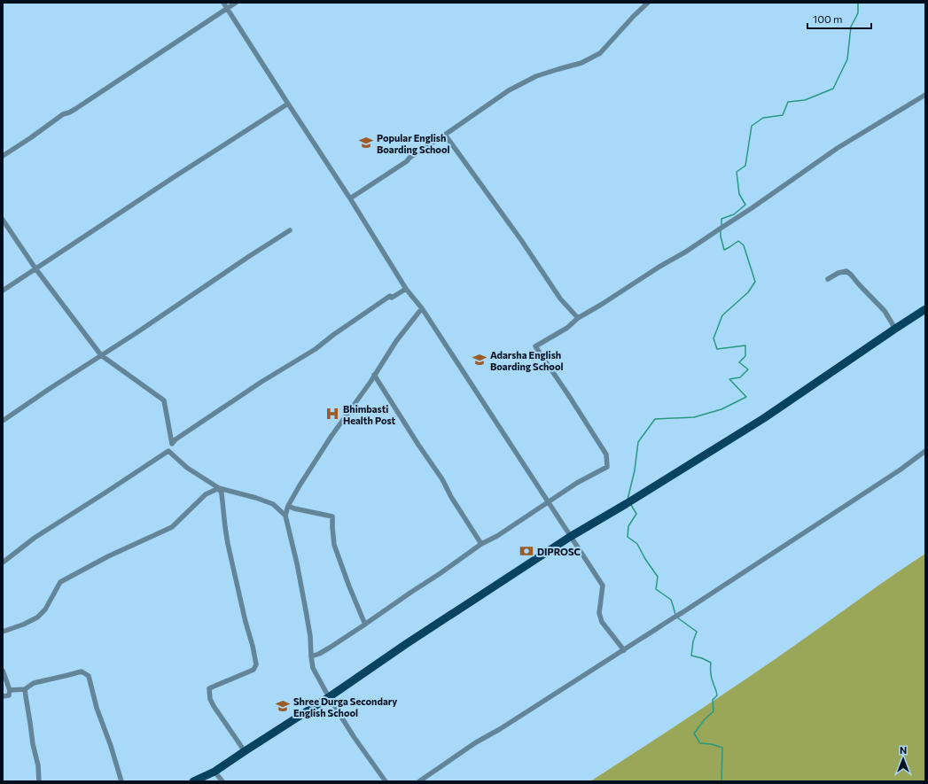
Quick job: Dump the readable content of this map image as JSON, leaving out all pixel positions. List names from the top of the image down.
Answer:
{
  "places": {
    "school or university": ["Popular English Boarding School", "Adarsha English Boarding School", "Shree Durga Secondary English School"],
    "hospital": ["Bhimbasti Health Post"],
    "bank": ["DIPROSC"]
  },
  "scale_bar": "100 m",
  "north": "top"
}
